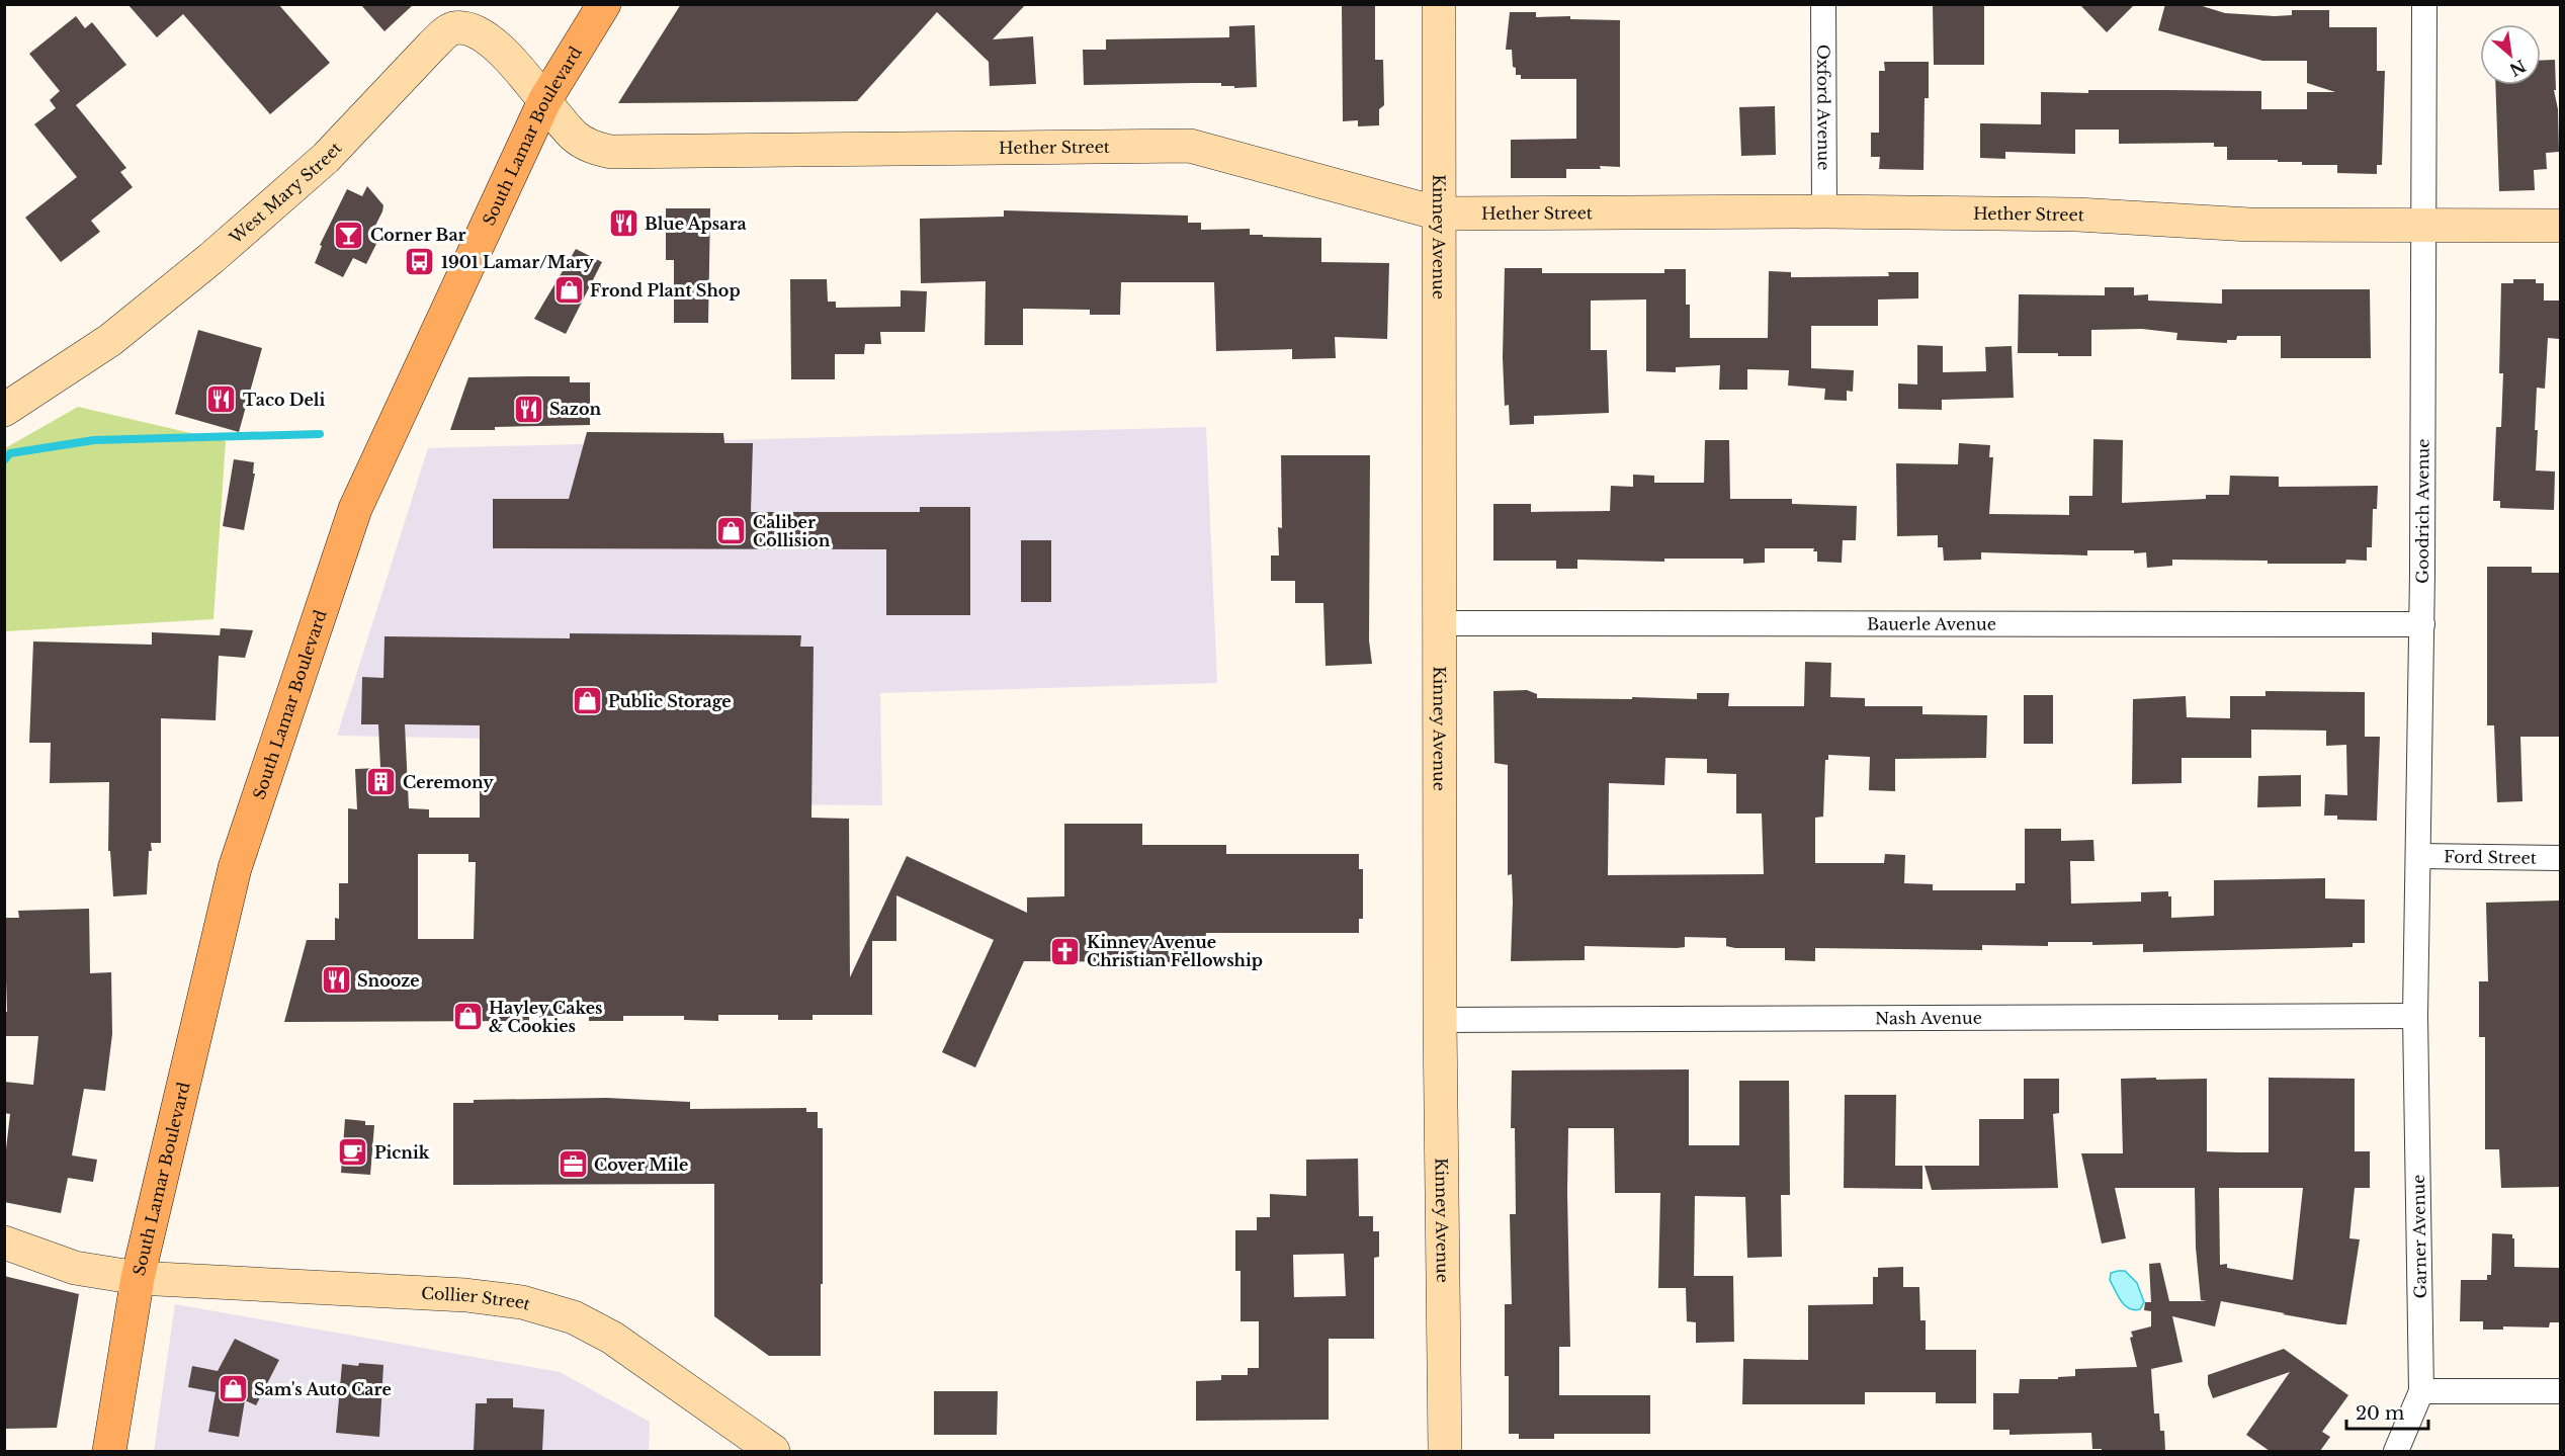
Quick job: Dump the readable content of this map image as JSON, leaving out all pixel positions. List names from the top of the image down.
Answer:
{
  "streets": {
    "main road": ["South Lamar Boulevard"],
    "street": [
      "Oxford Avenue",
      "Hether Street",
      "West Mary Street",
      "Kinney Avenue",
      "Goodrich Avenue",
      "Bauerle Avenue",
      "Ford Street",
      "Nash Avenue",
      "Garner Avenue",
      "Collier Street"
    ]
  },
  "crossings": [
    ["Oxford Avenue", "Hether Street"],
    ["South Lamar Boulevard", "Hether Street"],
    ["South Lamar Boulevard", "West Mary Street"],
    ["South Lamar Boulevard", "Collier Street"],
    ["Hether Street", "West Mary Street"],
    ["Hether Street", "Kinney Avenue"],
    ["Hether Street", "Goodrich Avenue"],
    ["Kinney Avenue", "Bauerle Avenue"],
    ["Kinney Avenue", "Nash Avenue"],
    ["Goodrich Avenue", "Bauerle Avenue"],
    ["Goodrich Avenue", "Ford Street"],
    ["Goodrich Avenue", "Nash Avenue"],
    ["Goodrich Avenue", "Garner Avenue"],
    ["Nash Avenue", "Garner Avenue"]
  ],
  "places": {
    "restaurant": [
      "Blue Apsara",
      "Taco Deli",
      "Sazon",
      "Snooze"
    ],
    "bar": ["Corner Bar"],
    "bus stop": ["1901 Lamar/Mary"],
    "shop": [
      "Frond Plant Shop",
      "Caliber Collision",
      "Public Storage",
      "Hayley Cakes & Cookies",
      "Sam's Auto Care"
    ],
    "building": ["Ceremony"],
    "church": ["Kinney Avenue Christian Fellowship"],
    "cafe": ["Picnik"],
    "office": ["Cover Mile"]
  },
  "scale_bar": "20 m",
  "north": "bottom right"
}
